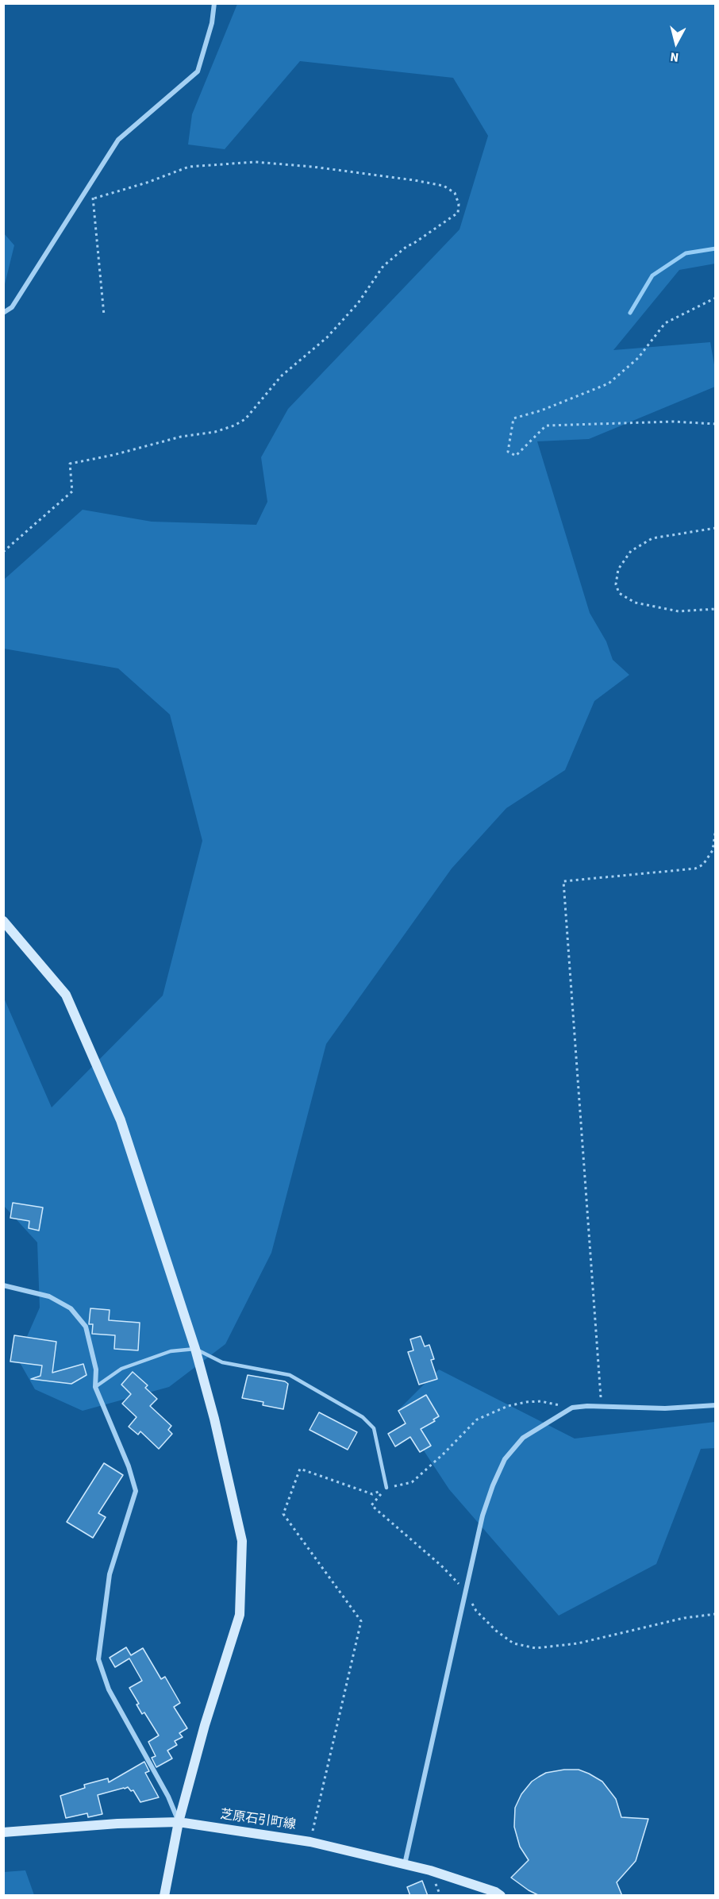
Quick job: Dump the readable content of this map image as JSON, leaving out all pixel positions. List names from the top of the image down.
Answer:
{
  "streets": {
    "street": ["芝原石引町線"]
  },
  "north": "bottom"
}
